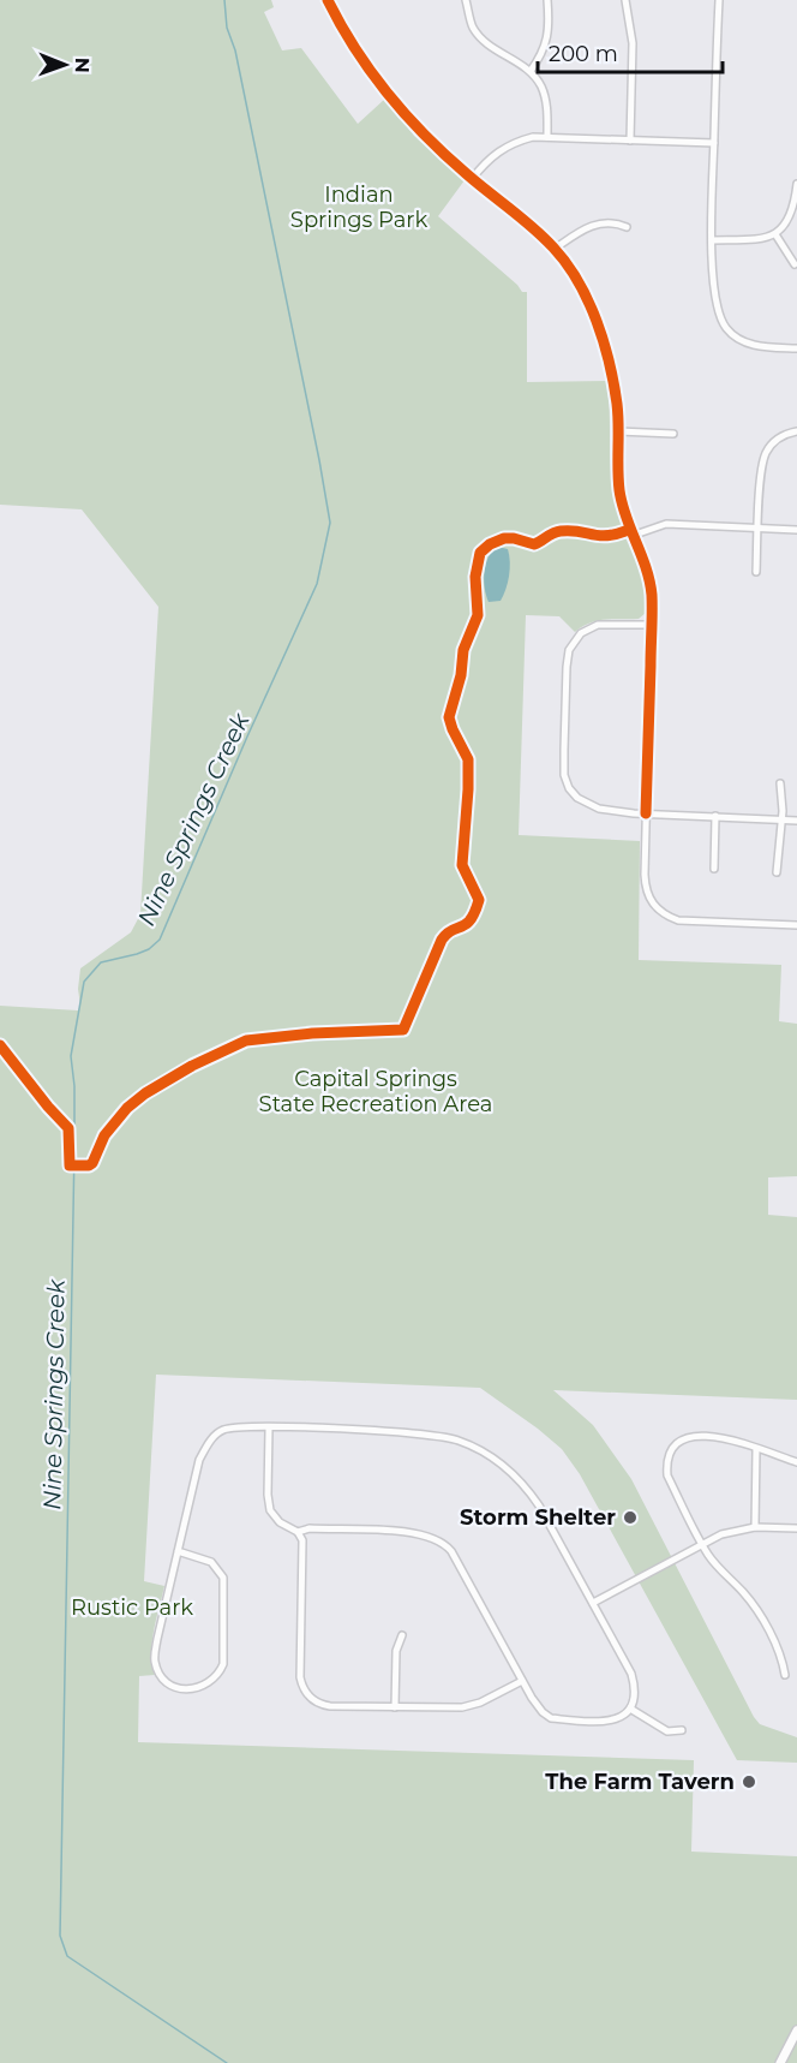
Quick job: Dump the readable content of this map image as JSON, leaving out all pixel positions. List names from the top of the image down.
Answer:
{
  "water": ["Nine Springs Creek"],
  "parks": ["Indian Springs Park", "Capital Springs State Recreation Area", "Rustic Park"],
  "places": ["Storm Shelter", "The Farm Tavern"],
  "scale_bar": "200 m",
  "north": "right"
}
